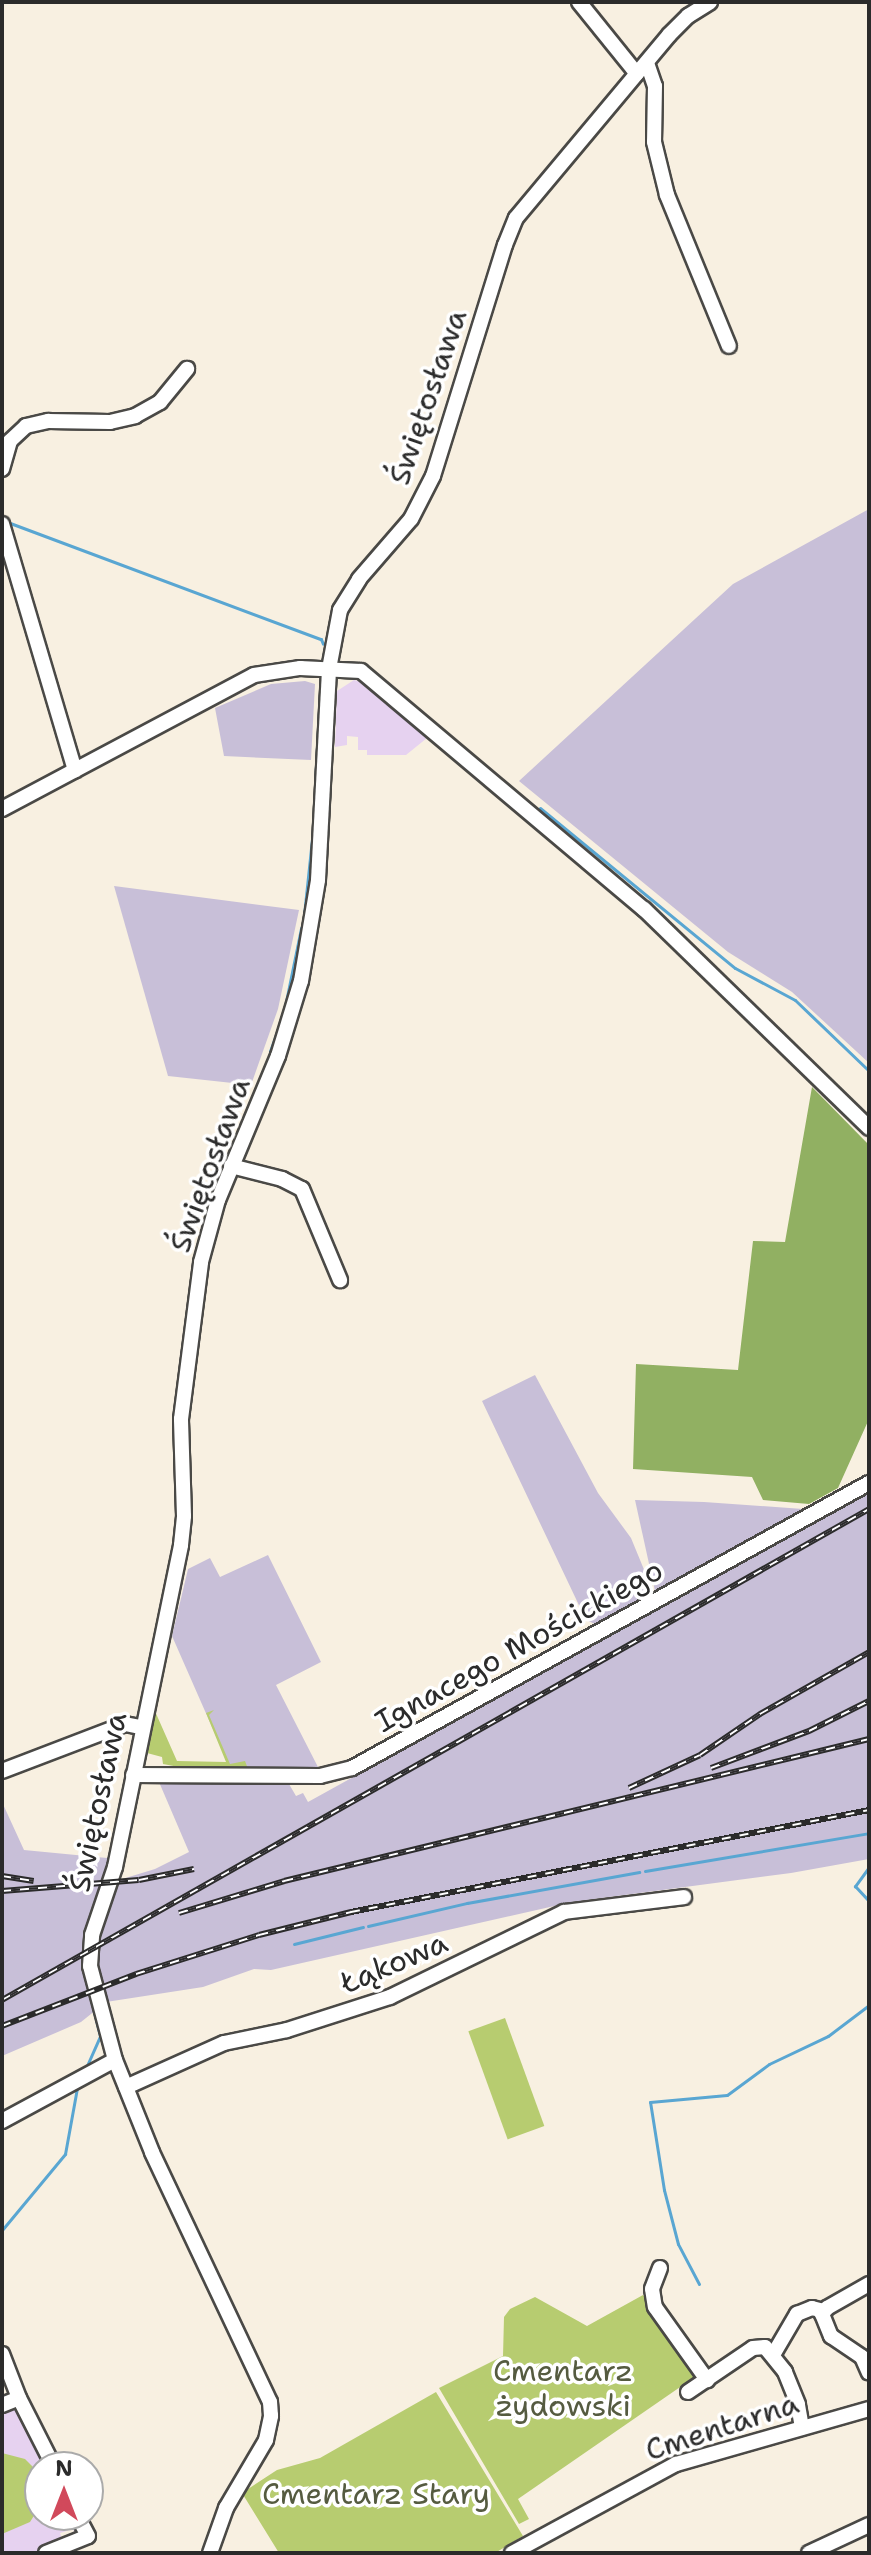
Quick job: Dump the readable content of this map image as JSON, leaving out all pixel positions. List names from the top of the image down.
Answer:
{
  "streets": {
    "street": [
      "Świętosława",
      "Ignacego Mościckiego",
      "Łąkowa",
      "Cmentarna"
    ]
  },
  "crossings": [
    ["Świętosława", "Ignacego Mościckiego"],
    ["Świętosława", "Łąkowa"]
  ],
  "parks": ["Cmentarz żydowski", "Cmentarz Stary"],
  "north": "top"
}
